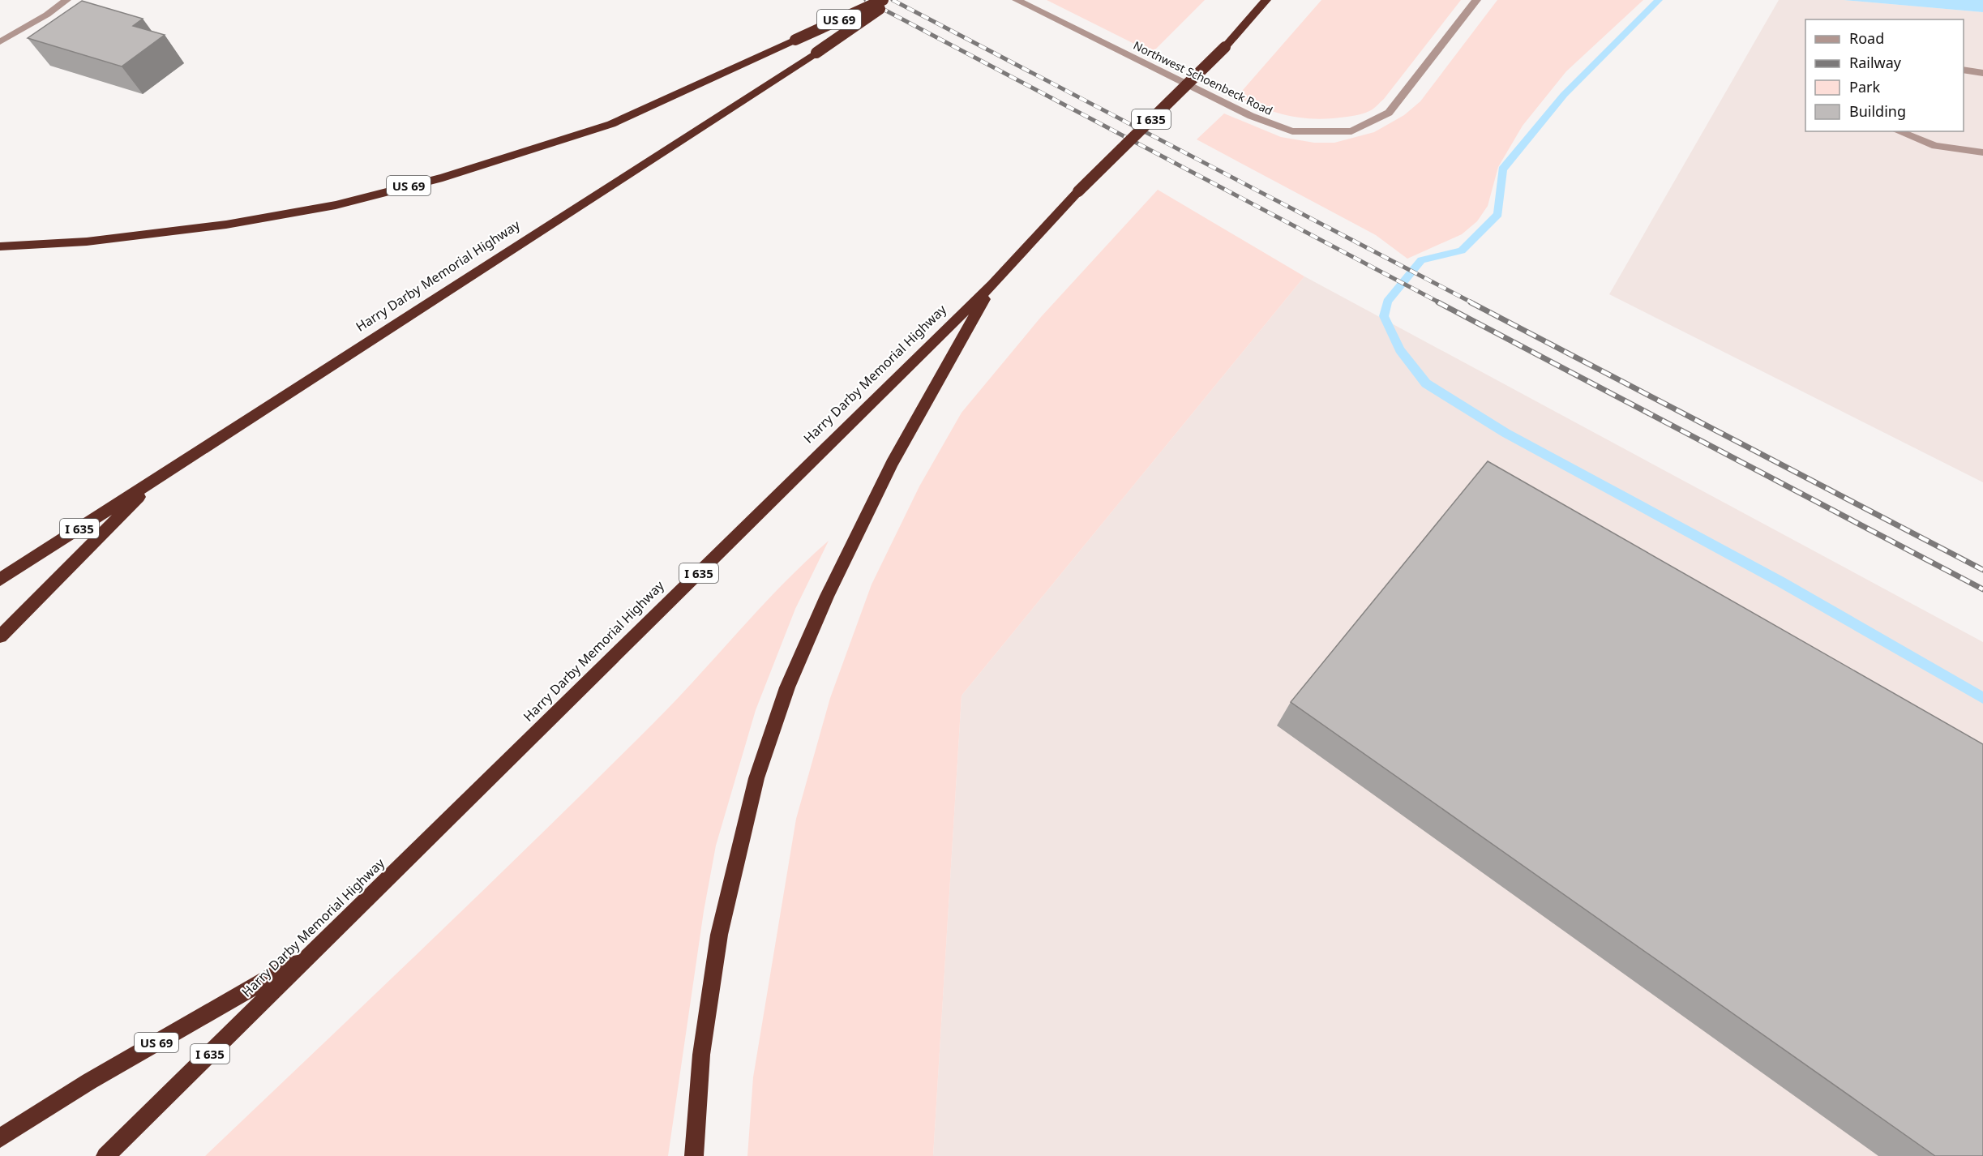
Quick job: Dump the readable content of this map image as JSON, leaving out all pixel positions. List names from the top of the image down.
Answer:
{
  "streets": {
    "highway": ["US 69", "I 635", "Harry Darby Memorial Highway"],
    "street": ["Northwest Schoenbeck Road"]
  },
  "crossings": [
    ["US 69", "Harry Darby Memorial Highway"]
  ],
  "legend": [
    "Road",
    "Railway",
    "Park",
    "Building"
  ]
}
